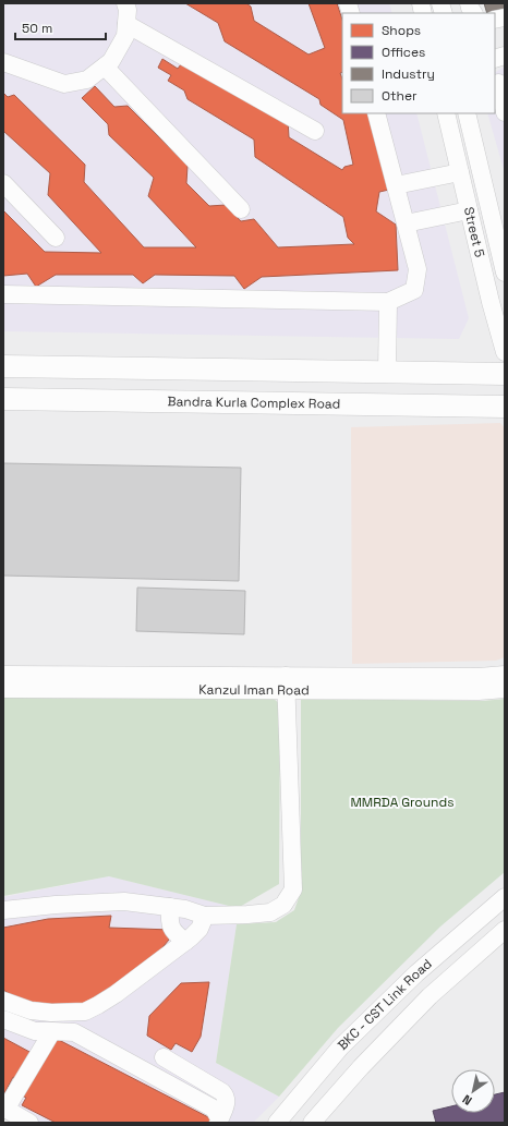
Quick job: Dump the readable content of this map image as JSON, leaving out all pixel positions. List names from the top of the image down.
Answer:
{
  "streets": {
    "main road": ["Bandra Kurla Complex Road"],
    "street": ["Street 5", "Kanzul Iman Road", "BKC - CST Link Road"]
  },
  "parks": ["MMRDA Grounds"],
  "legend": [
    "Shops",
    "Offices",
    "Industry",
    "Other"
  ],
  "scale_bar": "50 m",
  "north": "bottom left"
}
